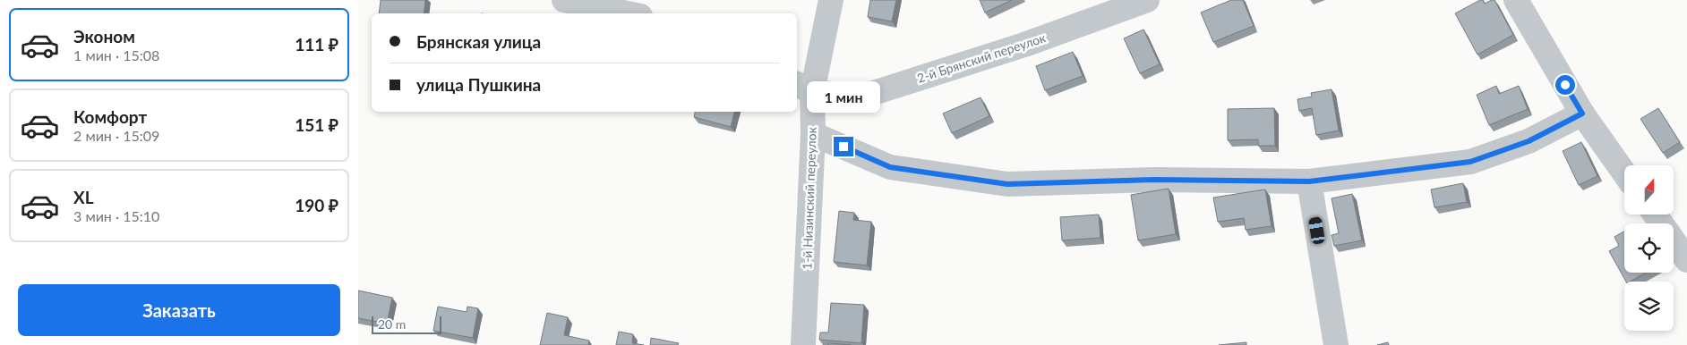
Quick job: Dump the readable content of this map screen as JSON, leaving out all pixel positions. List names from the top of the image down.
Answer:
{
  "streets": {
    "street": ["2-й Брянский переулок", "1-й Низинский переулок"]
  },
  "crossings": [
    ["2-й Брянский переулок", "1-й Низинский переулок"]
  ],
  "scale_bar": "20 m",
  "north": "top",
  "page": {
    "list": [
      {
        "name": "Эконом",
        "note": "1 мин · 15:08",
        "value": "111 ₽"
      },
      {
        "name": "Комфорт",
        "note": "2 мин · 15:09",
        "value": "151 ₽"
      },
      {
        "name": "XL",
        "note": "3 мин · 15:10",
        "value": "190 ₽"
      }
    ],
    "banner": ["Брянская улица", "улица Пушкина"],
    "bubble": "1 мин",
    "buttons": "Заказать",
    "scale": "20 m"
  }
}
